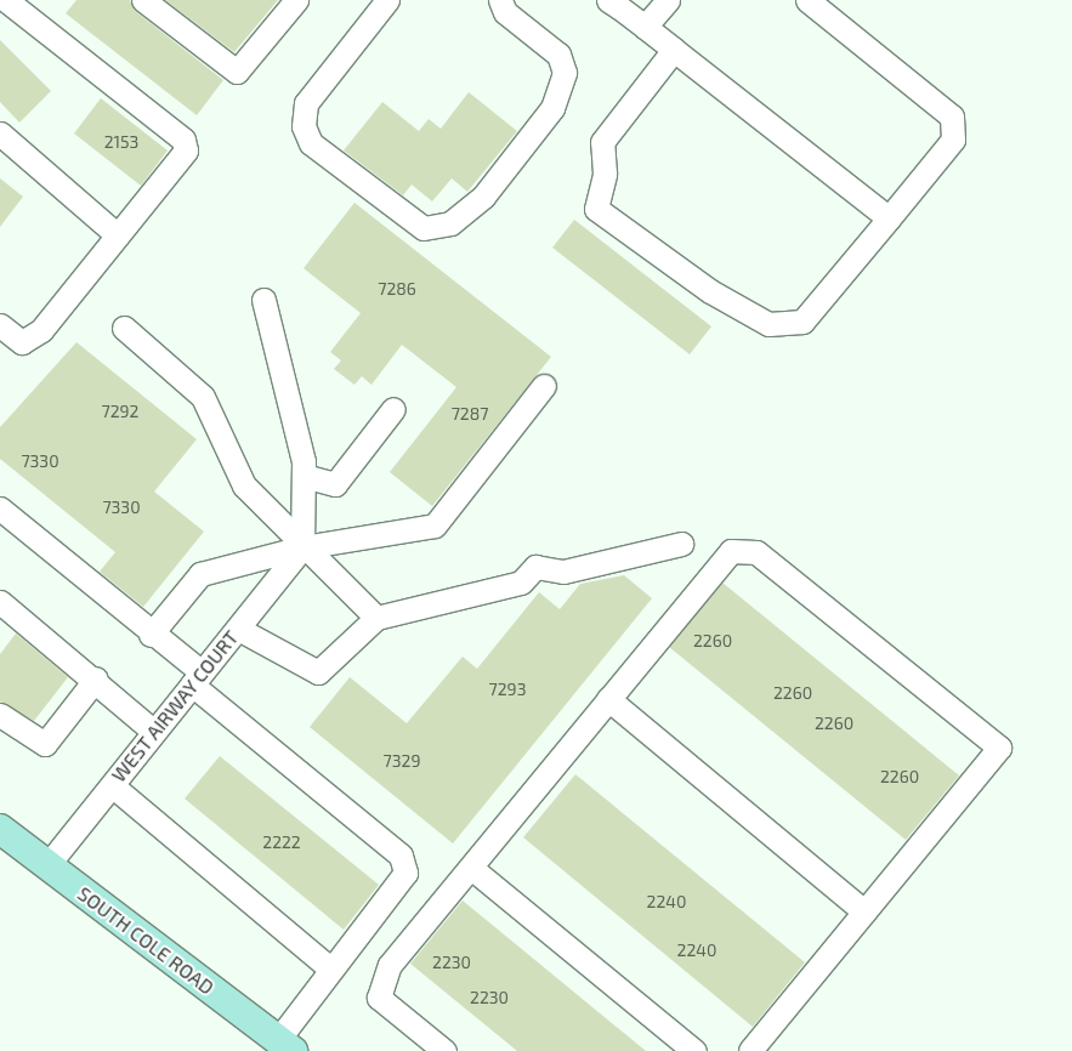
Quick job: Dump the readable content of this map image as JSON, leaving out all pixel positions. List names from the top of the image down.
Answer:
{
  "streets": {
    "main road": ["SOUTH COLE ROAD"],
    "street": ["WEST AIRWAY COURT"]
  },
  "crossings": [
    ["WEST AIRWAY COURT", "SOUTH COLE ROAD"]
  ],
  "house_numbers": [
    "2153",
    "7286",
    "7292",
    "7287",
    "7330",
    "7330",
    "2260",
    "7293",
    "2260",
    "2260",
    "7329",
    "2260",
    "2222",
    "2240",
    "2240",
    "2230",
    "2230"
  ]
}
